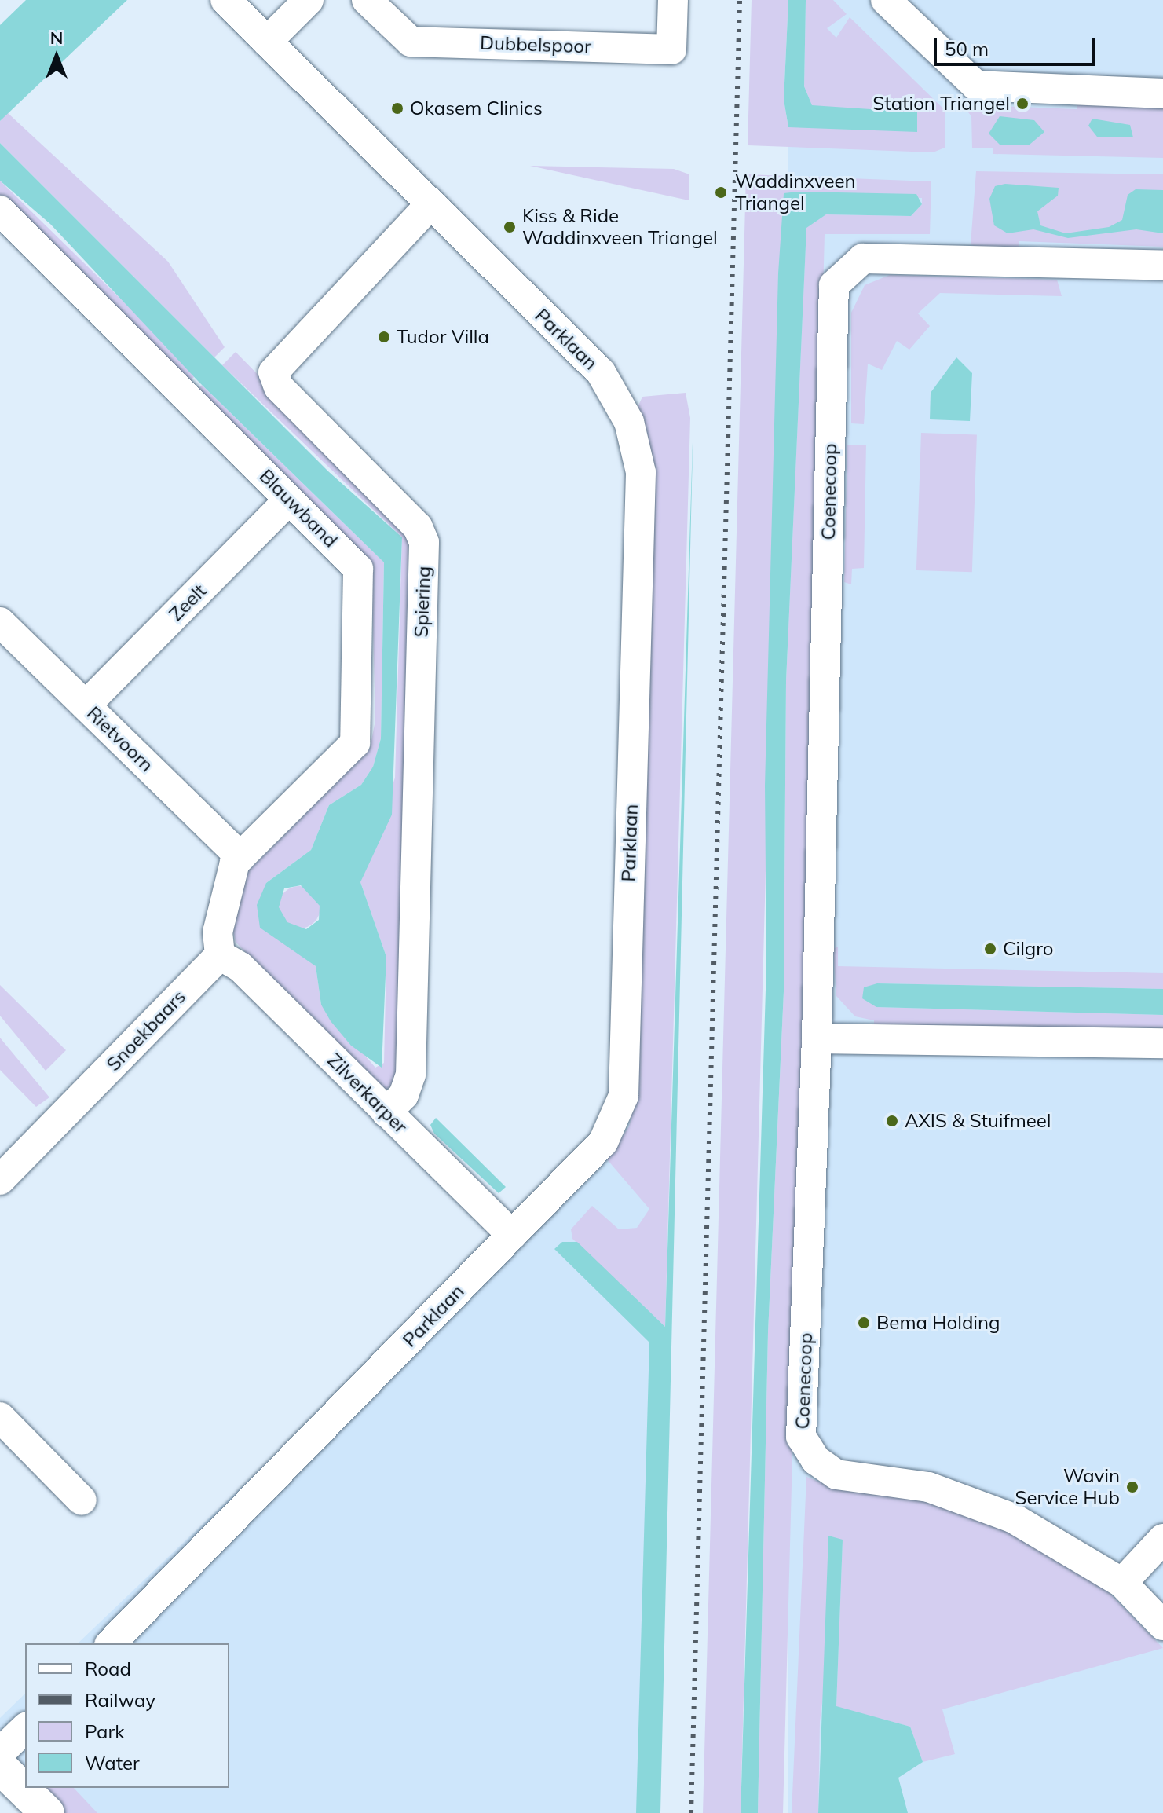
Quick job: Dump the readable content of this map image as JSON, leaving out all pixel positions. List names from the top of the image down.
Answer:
{
  "streets": {
    "street": [
      "Dubbelspoor",
      "Parklaan",
      "Coenecoop",
      "Blauwband",
      "Spiering",
      "Zeelt",
      "Rietvoorn",
      "Snoekbaars",
      "Zilverkarper"
    ]
  },
  "crossings": [
    ["Parklaan", "Spiering"],
    ["Parklaan", "Zilverkarper"],
    ["Blauwband", "Zeelt"],
    ["Blauwband", "Rietvoorn"],
    ["Spiering", "Zilverkarper"],
    ["Zeelt", "Rietvoorn"],
    ["Snoekbaars", "Zilverkarper"]
  ],
  "places": [
    "Station Triangel",
    "Okasem Clinics",
    "Waddinxveen Triangel",
    "Kiss & Ride Waddinxveen Triangel",
    "Tudor Villa",
    "Cilgro",
    "AXIS & Stuifmeel",
    "Bema Holding",
    "Wavin Service Hub"
  ],
  "legend": [
    "Road",
    "Railway",
    "Park",
    "Water"
  ],
  "scale_bar": "50 m",
  "north": "top"
}
